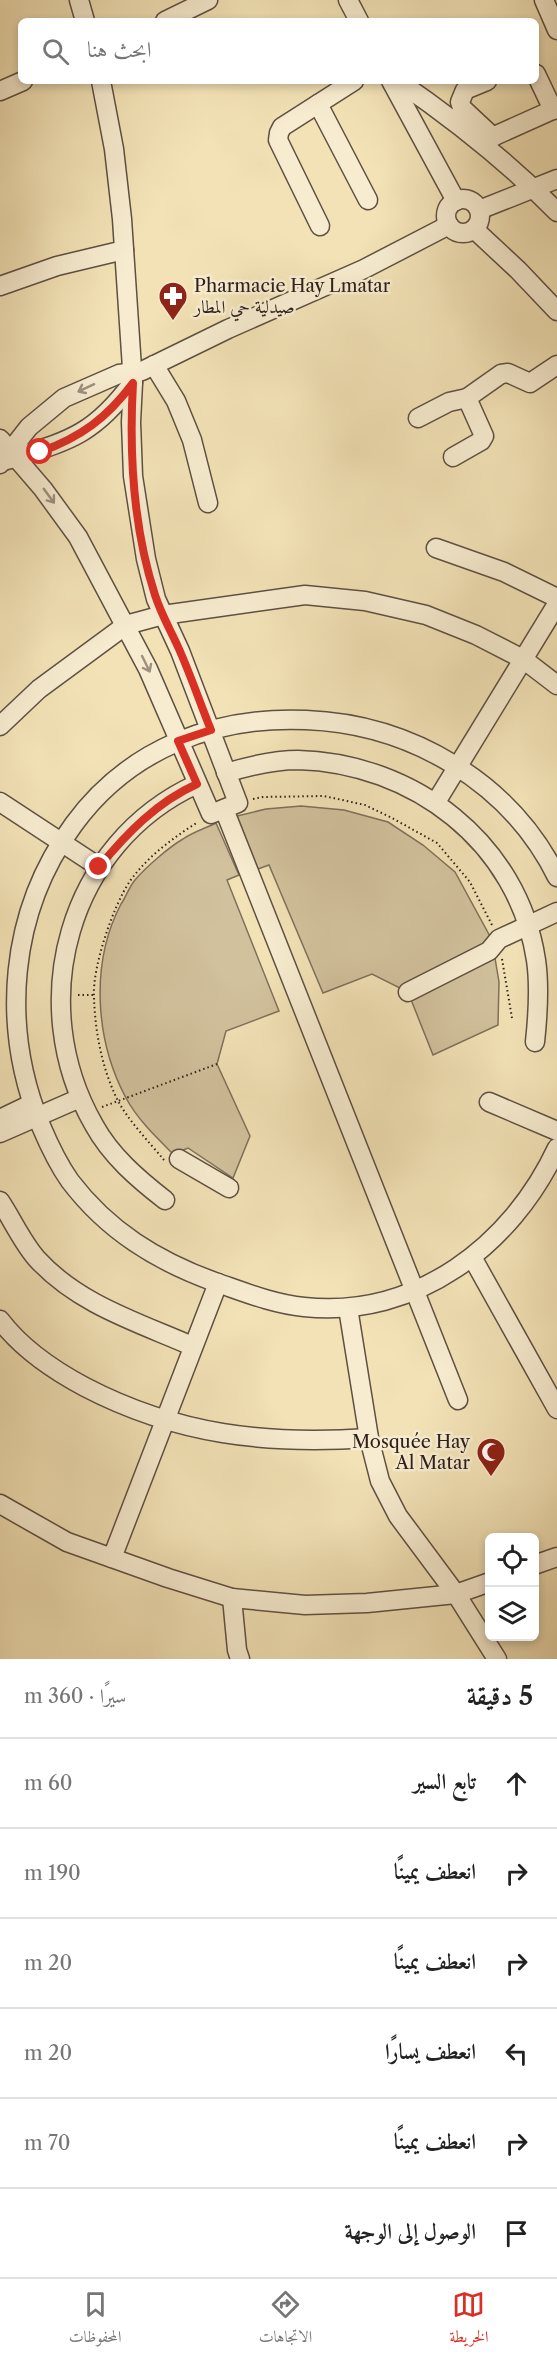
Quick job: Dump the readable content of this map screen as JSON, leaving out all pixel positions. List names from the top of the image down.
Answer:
{
  "places": {
    "pharmacy": ["Pharmacie Hay Lmatar صيدلية حي المطار"],
    "mosque": ["Mosquée Hay Al Matar"]
  },
  "page": {
    "search": "ابحث هنا",
    "heading": ["5 دقيقة", "سيرًا · 360 m"],
    "list": [
      ["تابع السير", "60 m"],
      ["انعطف يمينًا", "190 m"],
      ["انعطف يمينًا", "20 m"],
      ["انعطف يسارًا", "20 m"],
      ["انعطف يمينًا", "70 m"],
      "الوصول إلى الوجهة"
    ],
    "nav": ["الخريطة", "الاتجاهات", "المحفوظات"]
  }
}
